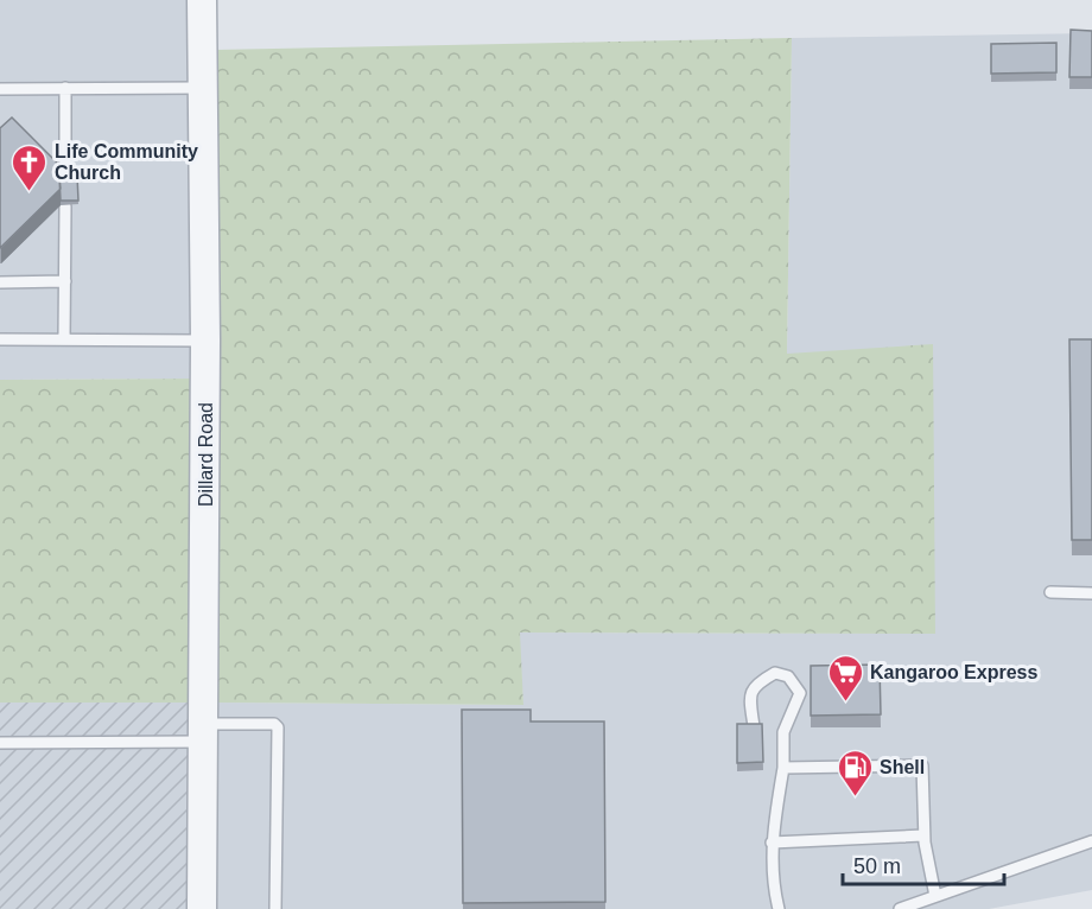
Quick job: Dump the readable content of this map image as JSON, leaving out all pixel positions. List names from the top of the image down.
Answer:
{
  "streets": {
    "street": ["Dillard Road"]
  },
  "places": {
    "church": ["Life Community Church"],
    "supermarket": ["Kangaroo Express"],
    "fuel station": ["Shell"]
  },
  "scale_bar": "50 m"
}
